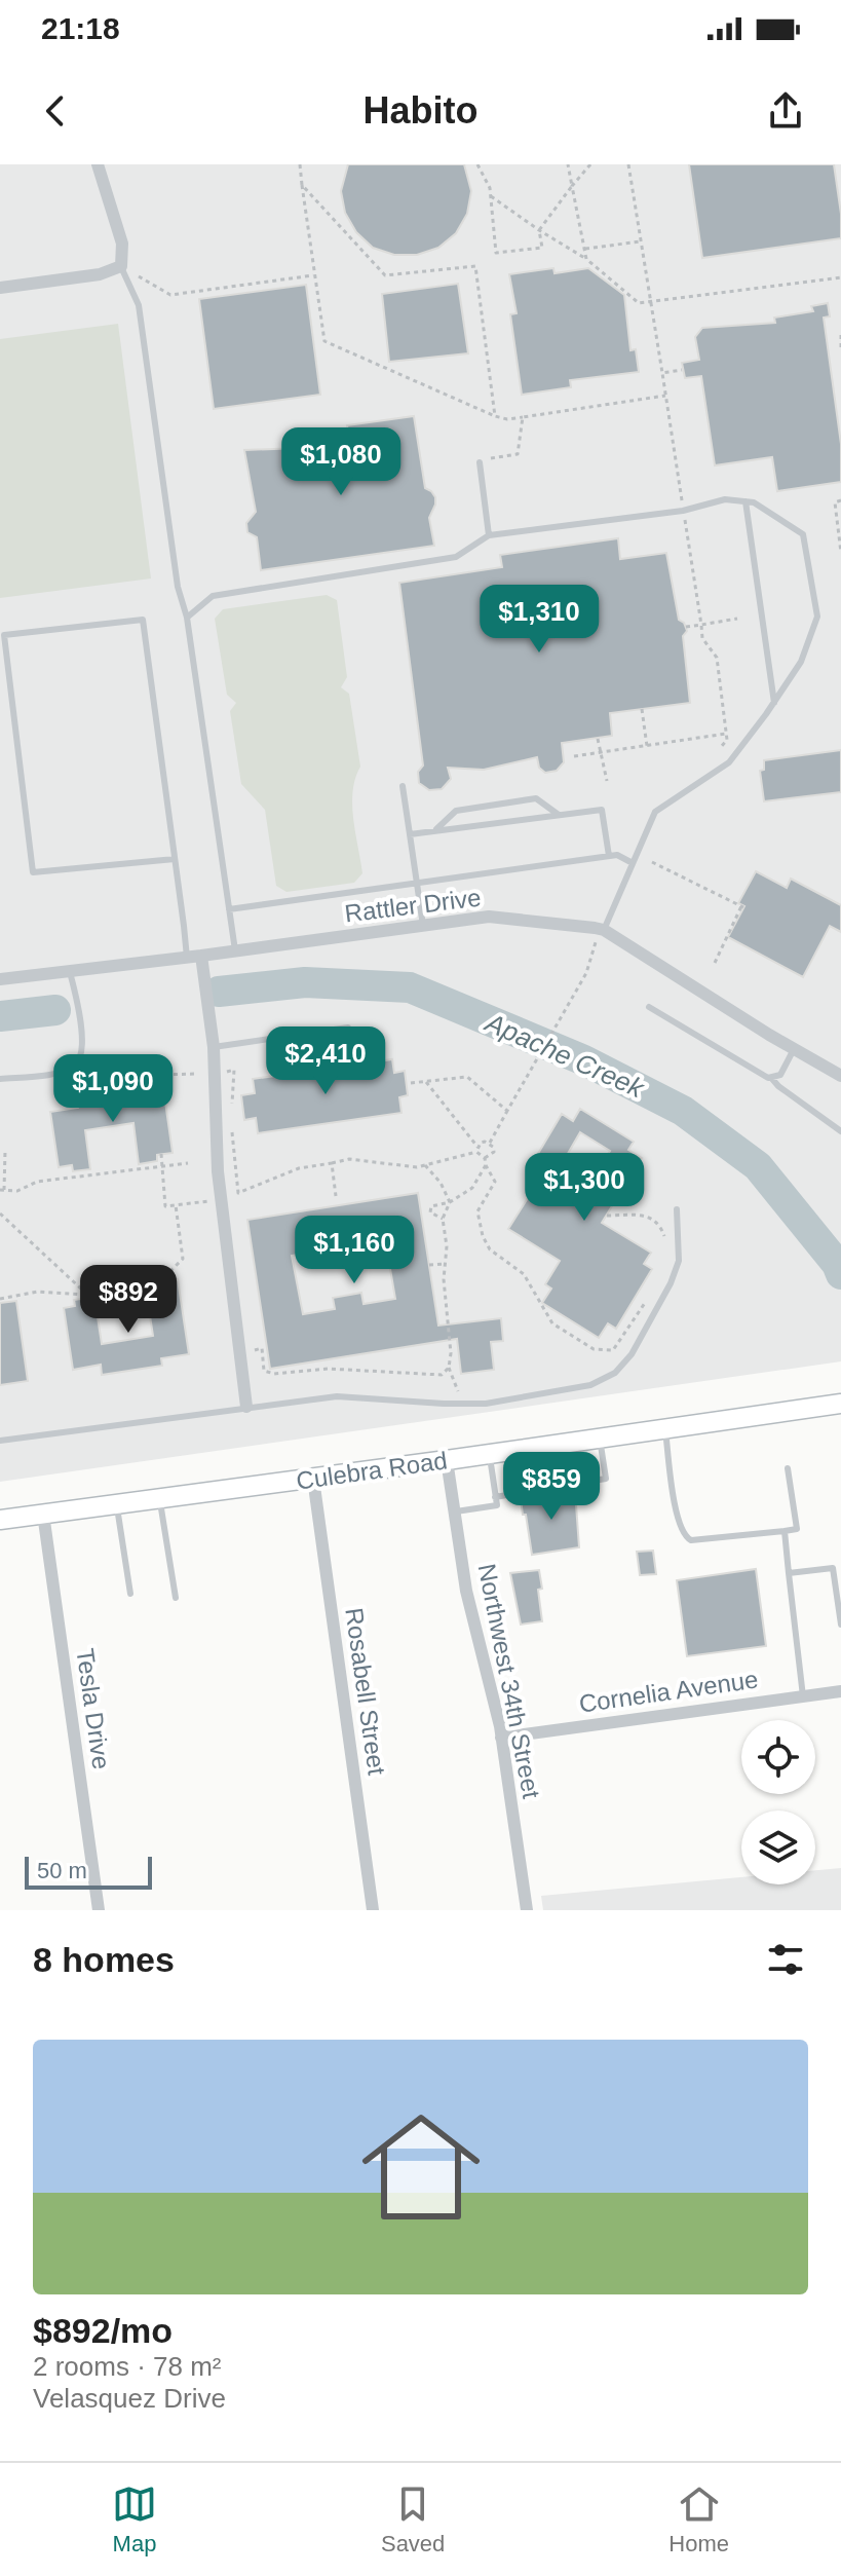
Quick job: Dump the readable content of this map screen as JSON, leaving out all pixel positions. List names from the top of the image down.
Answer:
{
  "streets": {
    "main road": ["Culebra Road"],
    "street": [
      "Rattler Drive",
      "Northwest 34th Street",
      "Rosabell Street",
      "Cornelia Avenue",
      "Tesla Drive"
    ]
  },
  "crossings": [
    ["Culebra Road", "Northwest 34th Street"],
    ["Culebra Road", "Rosabell Street"],
    ["Culebra Road", "Tesla Drive"],
    ["Northwest 34th Street", "Cornelia Avenue"]
  ],
  "water": ["Apache Creek"],
  "scale_bar": "50 m",
  "page": {
    "status": "21:18",
    "header": "Habito",
    "price": [
      "$1,080",
      "$1,310",
      "$2,410",
      "$1,090",
      "$1,300",
      "$1,160",
      "$892",
      "$859"
    ],
    "scale": "50 m",
    "heading": "8 homes",
    "list": [
      {
        "name": "$892/mo",
        "note": "2 rooms · 78 m² · Velasquez Drive"
      }
    ],
    "tabs": ["Map", "Saved", "Home"]
  }
}
